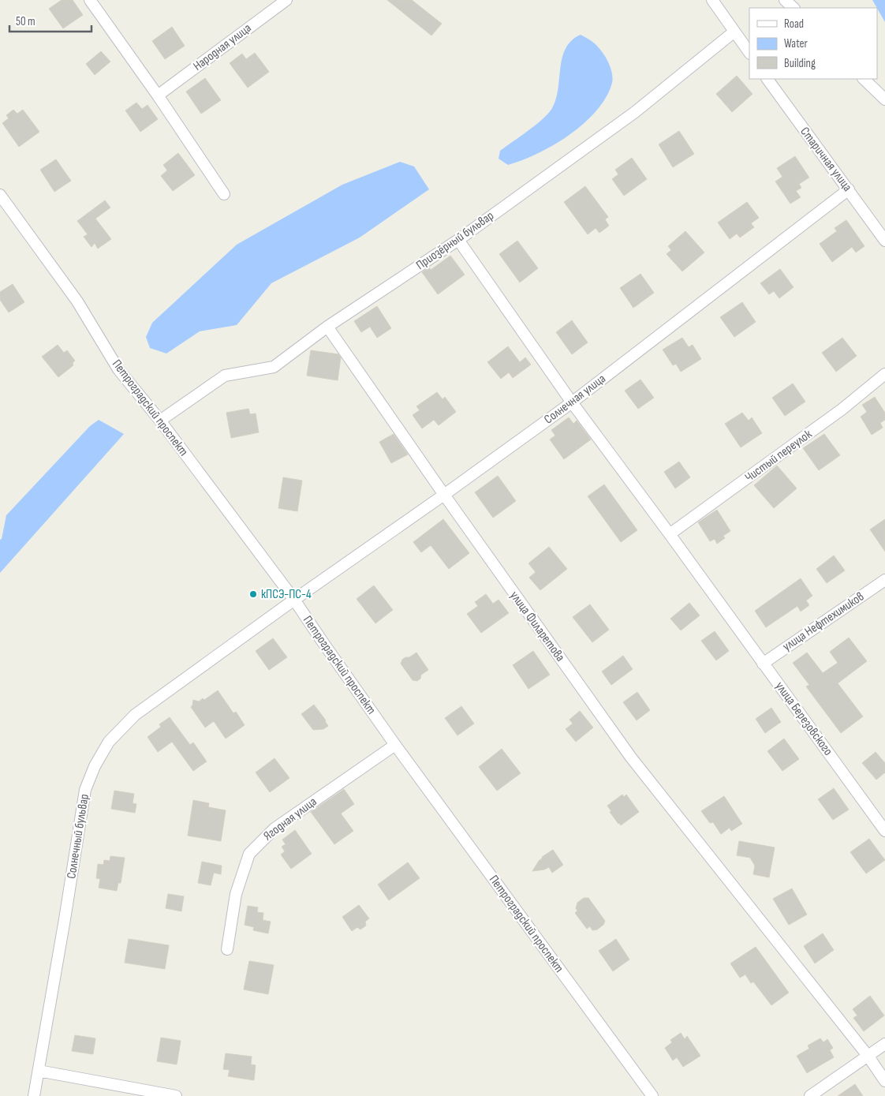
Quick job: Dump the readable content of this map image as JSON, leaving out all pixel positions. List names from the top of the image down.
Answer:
{
  "streets": {
    "street": [
      "Народная улица",
      "Старичная улица",
      "Приозёрный бульвар",
      "Солнечная улица",
      "Петроградский проспект",
      "Чистый переулок",
      "улица Нефтехимиков",
      "улица Филаретова",
      "улица Березовского",
      "Ягодная улица",
      "Солнечный бульвар"
    ]
  },
  "crossings": [
    ["Старичная улица", "Солнечная улица"],
    ["Приозёрный бульвар", "Петроградский проспект"],
    ["Приозёрный бульвар", "улица Филаретова"],
    ["Приозёрный бульвар", "улица Березовского"],
    ["Солнечная улица", "Петроградский проспект"],
    ["Солнечная улица", "улица Филаретова"],
    ["Солнечная улица", "улица Березовского"],
    ["Солнечная улица", "Солнечный бульвар"],
    ["Петроградский проспект", "Ягодная улица"],
    ["Петроградский проспект", "Солнечный бульвар"],
    ["Чистый переулок", "улица Березовского"],
    ["улица Нефтехимиков", "улица Березовского"]
  ],
  "places": ["кПСЭ-ПС-4"],
  "legend": ["Road", "Water", "Building"],
  "scale_bar": "50 m"
}
